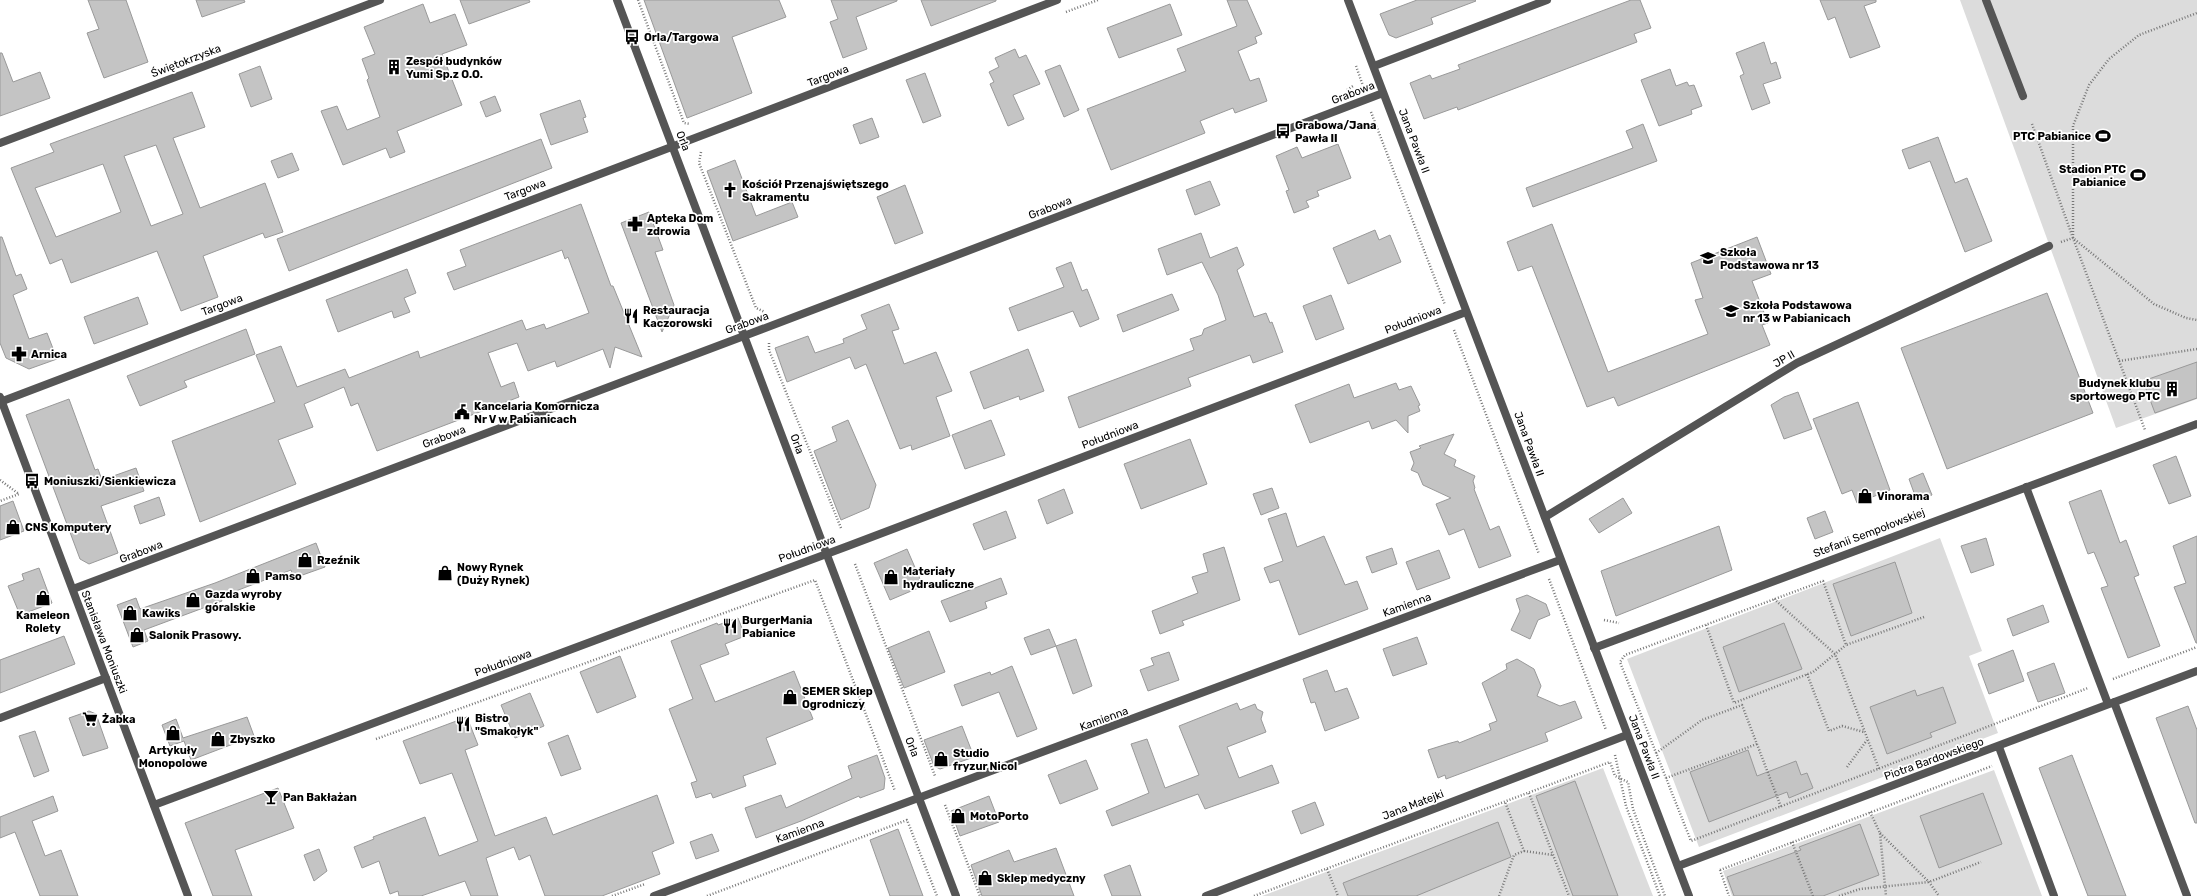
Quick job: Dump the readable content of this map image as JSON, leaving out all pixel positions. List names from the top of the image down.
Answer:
{
  "streets": {
    "street": [
      "Świętokrzyska",
      "Targowa",
      "Grabowa",
      "Orla",
      "Jana Pawła II",
      "Południowa",
      "JP II",
      "Stefanii Sempołowskiej",
      "Kamienna",
      "Stanisława Moniuszki",
      "Piotra Bardowskiego",
      "Jana Matejki"
    ]
  },
  "crossings": [
    ["Targowa", "Orla"],
    ["Targowa", "Stanisława Moniuszki"],
    ["Grabowa", "Orla"],
    ["Grabowa", "Jana Pawła II"],
    ["Grabowa", "Stanisława Moniuszki"],
    ["Orla", "Południowa"],
    ["Orla", "Kamienna"],
    ["Jana Pawła II", "Południowa"],
    ["Jana Pawła II", "JP II"],
    ["Jana Pawła II", "Stefanii Sempołowskiej"],
    ["Jana Pawła II", "Kamienna"],
    ["Jana Pawła II", "Piotra Bardowskiego"],
    ["Jana Pawła II", "Jana Matejki"],
    ["Południowa", "Stanisława Moniuszki"]
  ],
  "places": {
    "bus stop": ["Orla/Targowa", "Grabowa/Jana Pawła II", "Moniuszki/Sienkiewicza"],
    "building": ["Zespół budynków Yumi Sp.z O.O.", "Budynek klubu sportowego PTC"],
    "sports": ["PTC Pabianice", "Stadion PTC Pabianice"],
    "church": ["Kościół Przenajświętszego Sakramentu"],
    "pharmacy": ["Apteka Dom zdrowia", "Arnica"],
    "school or university": ["Szkoła Podstawowa nr 13", "Szkoła Podstawowa nr 13 w Pabianicach"],
    "restaurant": ["Restauracja Kaczorowski", "BurgerMania Pabianice", "Bistro \"Smakołyk\""],
    "public building": ["Kancelaria Komornicza Nr V w Pabianicach"],
    "shop": [
      "Vinorama",
      "CNS Komputery",
      "Rzeźnik",
      "Nowy Rynek (Duży Rynek)",
      "Pamso",
      "Materiały hydrauliczne",
      "Kameleon Rolety",
      "Gazda wyroby góralskie",
      "Kawiks",
      "Salonik Prasowy.",
      "SEMER Sklep Ogrodniczy",
      "Artykuły Monopolowe",
      "Zbyszko",
      "Studio fryzur Nicol",
      "MotoPorto",
      "Sklep medyczny"
    ],
    "supermarket": ["Żabka"],
    "bar": ["Pan Bakłażan"]
  }
}
